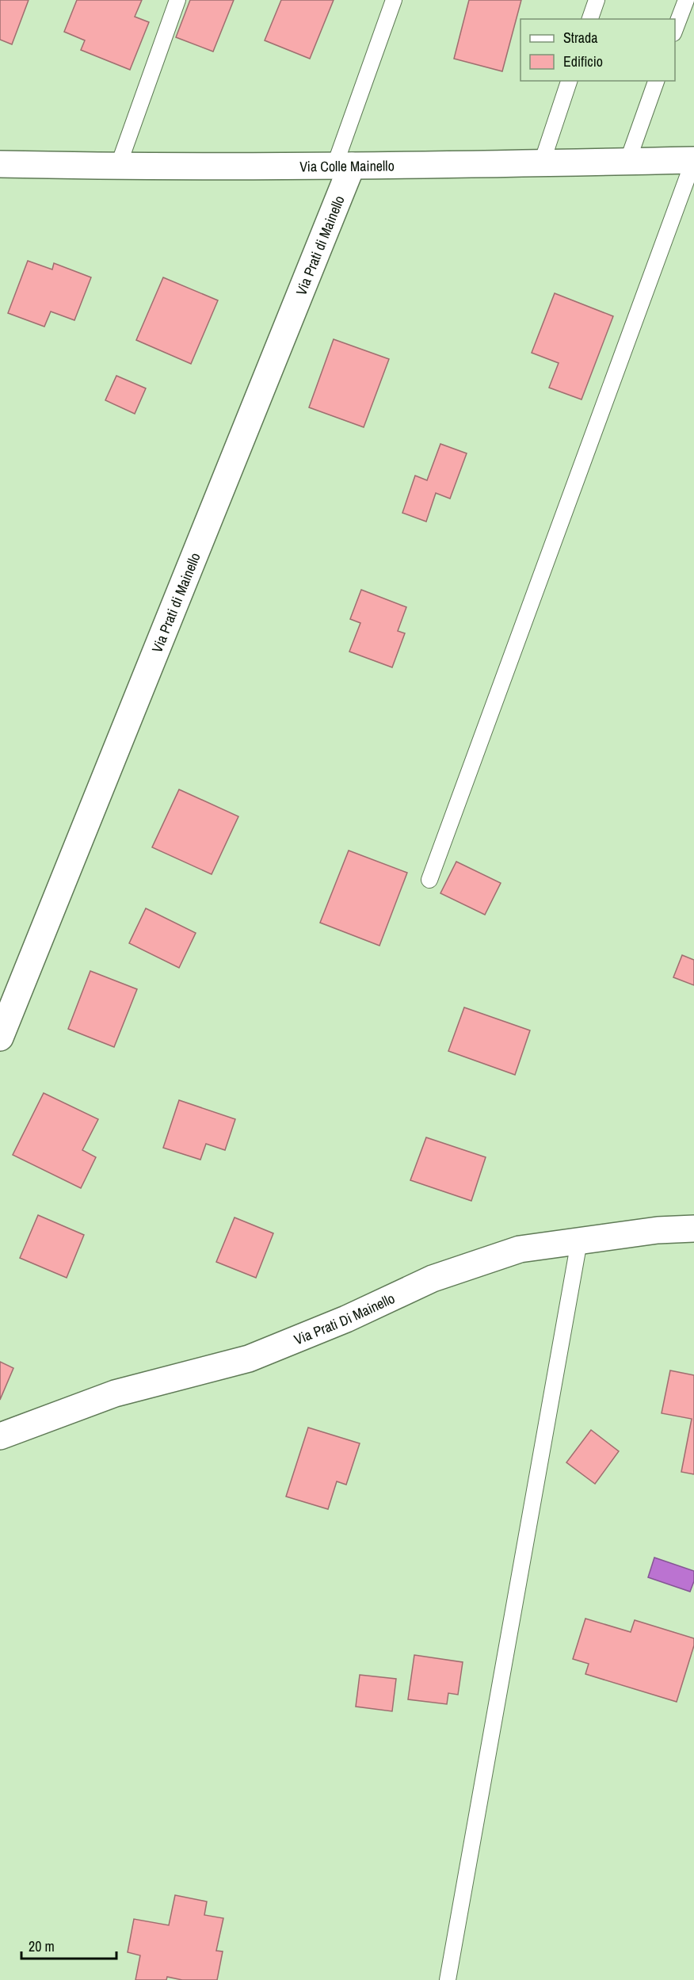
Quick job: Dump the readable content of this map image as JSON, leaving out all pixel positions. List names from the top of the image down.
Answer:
{
  "streets": {
    "street": ["Via Colle Mainello", "Via Prati di Mainello", "Via Prati Di Mainello"]
  },
  "crossings": [
    ["Via Colle Mainello", "Via Prati di Mainello"]
  ],
  "legend": ["Strada", "Edificio"],
  "scale_bar": "20 m"
}
